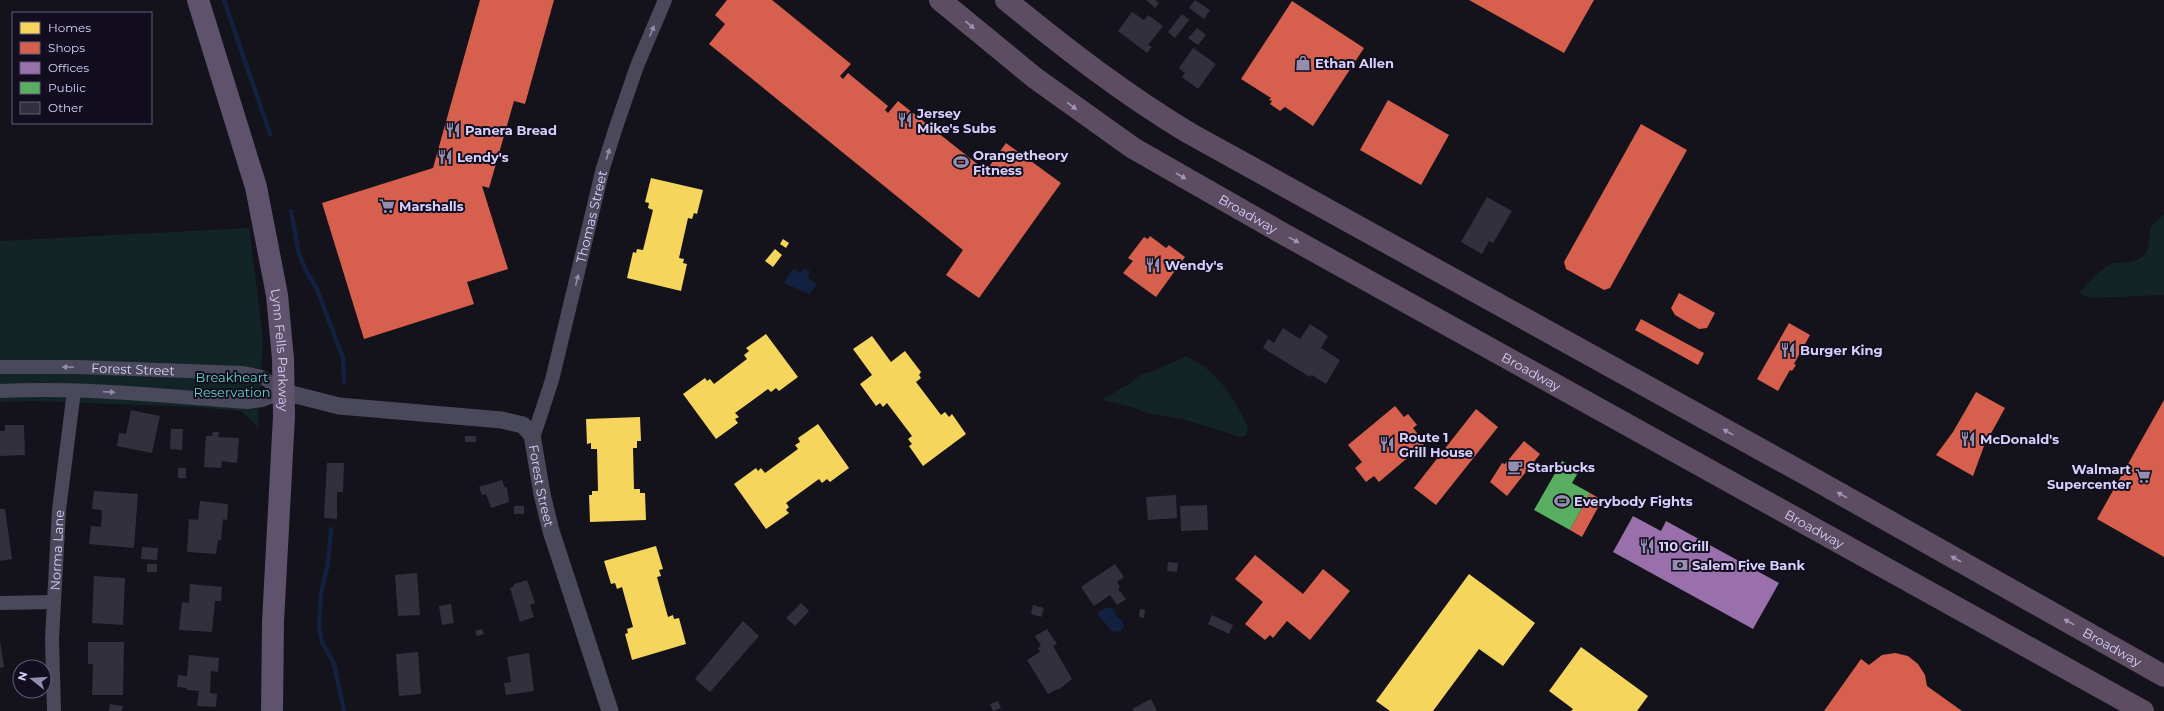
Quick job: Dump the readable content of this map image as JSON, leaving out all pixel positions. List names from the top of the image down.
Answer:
{
  "streets": {
    "highway": ["Broadway"],
    "main road": ["Lynn Fells Parkway"],
    "street": ["Thomas Street", "Forest Street", "Norma Lane"]
  },
  "crossings": [
    ["Thomas Street", "Forest Street"],
    ["Lynn Fells Parkway", "Forest Street"],
    ["Forest Street", "Norma Lane"]
  ],
  "one_way": ["Thomas Street"],
  "parks": ["Breakheart Reservation"],
  "places": {
    "shop": ["Ethan Allen"],
    "restaurant": [
      "Jersey Mike's Subs",
      "Panera Bread",
      "Lendy's",
      "Wendy's",
      "Burger King",
      "McDonald's",
      "Route 1 Grill House",
      "110 Grill"
    ],
    "sports": ["Orangetheory Fitness", "Everybody Fights"],
    "supermarket": ["Marshalls", "Walmart Supercenter"],
    "cafe": ["Starbucks"],
    "bank": ["Salem Five Bank"]
  },
  "legend": [
    "Homes",
    "Shops",
    "Offices",
    "Public",
    "Other"
  ],
  "north": "left"
}
